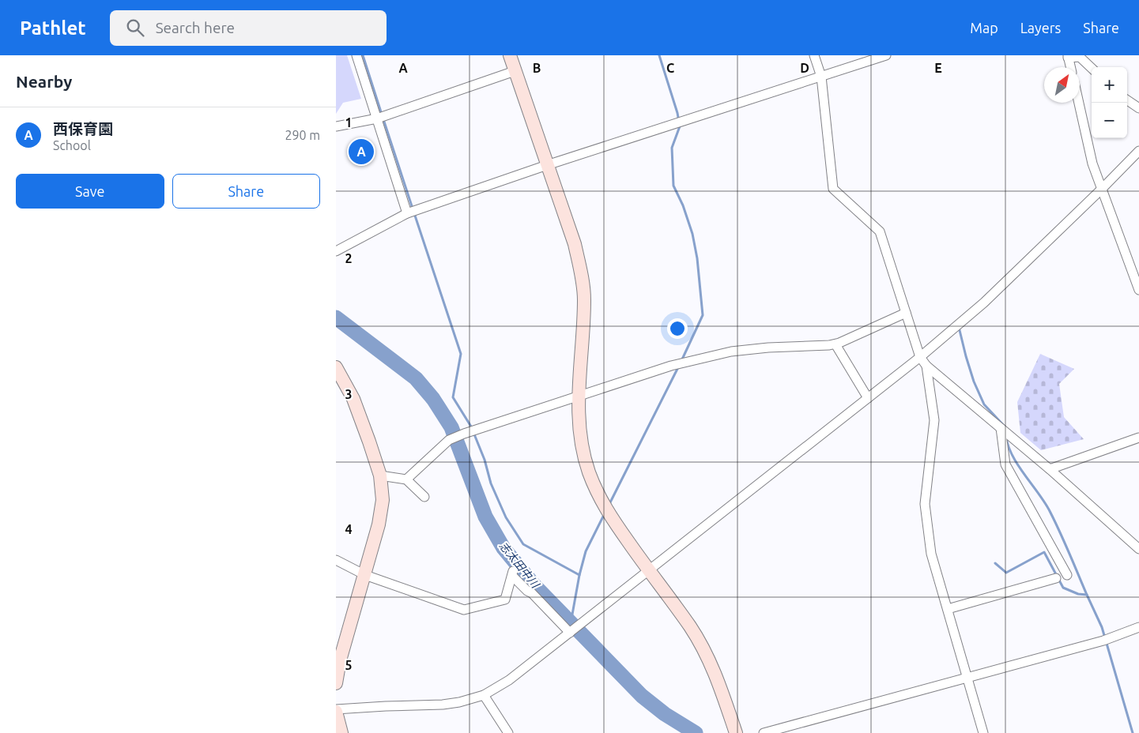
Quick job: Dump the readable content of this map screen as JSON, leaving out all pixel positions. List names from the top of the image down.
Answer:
{
  "water": ["志太田中川"],
  "north": "top right",
  "page": {
    "header": "Pathlet",
    "search": "Search here",
    "nav": ["Map", "Layers", "Share"],
    "heading": "Nearby",
    "map_buttons": ["+", "−"],
    "list": [
      {
        "mark": "A",
        "name": "西保育園",
        "note": "School",
        "value": "290 m"
      }
    ],
    "pins": "A",
    "buttons": ["Save", "Share"]
  },
  "grid": {
    "columns": [
      "A",
      "B",
      "C",
      "D",
      "E"
    ],
    "rows": [
      "1",
      "2",
      "3",
      "4",
      "5"
    ]
  }
}
